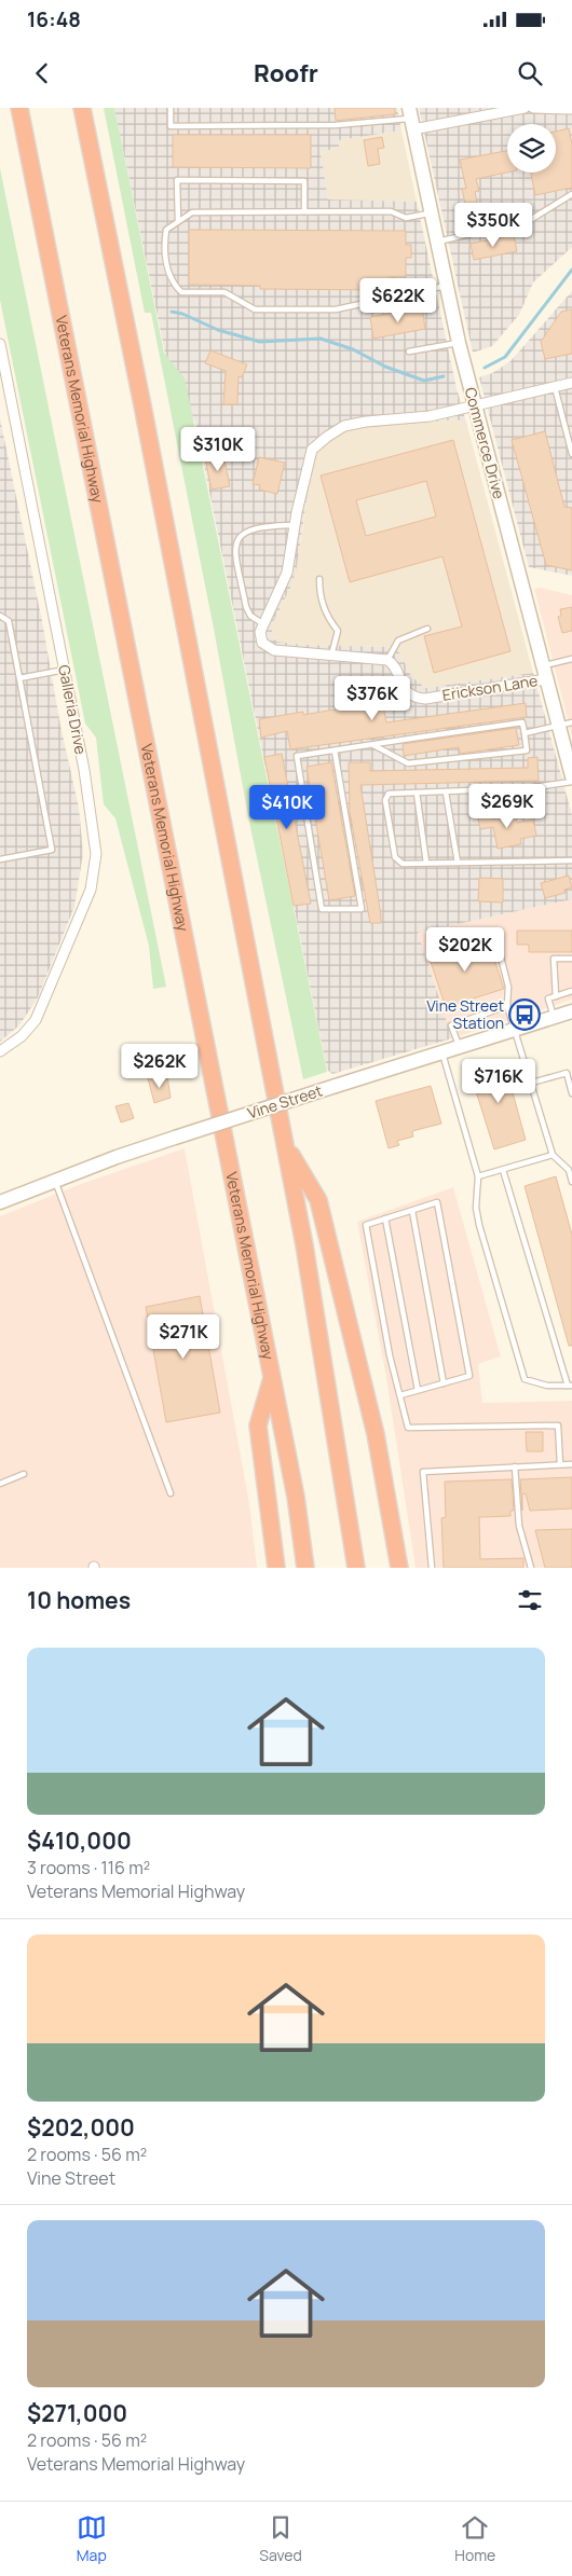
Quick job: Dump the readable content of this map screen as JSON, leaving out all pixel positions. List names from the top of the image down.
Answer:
{
  "streets": {
    "highway": ["Veterans Memorial Highway"],
    "street": [
      "Commerce Drive",
      "Erickson Lane",
      "Galleria Drive",
      "Vine Street"
    ]
  },
  "crossings": [
    ["Commerce Drive", "Erickson Lane"]
  ],
  "places": {
    "bus stop": ["Vine Street Station"]
  },
  "page": {
    "status": "16:48",
    "header": "Roofr",
    "price": [
      "$350K",
      "$622K",
      "$310K",
      "$376K",
      "$269K",
      "$410K",
      "$202K",
      "$262K",
      "$716K",
      "$271K"
    ],
    "heading": "10 homes",
    "list": [
      {
        "name": "$410,000",
        "note": "3 rooms · 116 m² · Veterans Memorial Highway"
      },
      {
        "name": "$202,000",
        "note": "2 rooms · 56 m² · Vine Street"
      },
      {
        "name": "$271,000",
        "note": "2 rooms · 56 m² · Veterans Memorial Highway"
      }
    ],
    "tabs": ["Map", "Saved", "Home"]
  }
}
